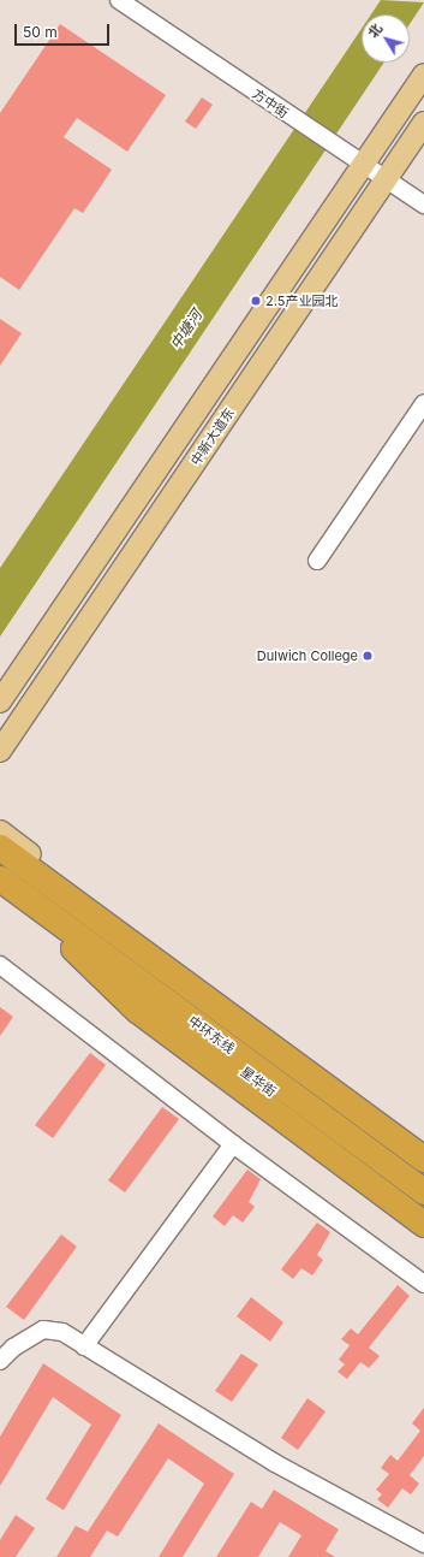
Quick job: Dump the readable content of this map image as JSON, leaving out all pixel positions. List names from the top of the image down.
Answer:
{
  "streets": {
    "highway": ["中环东线"],
    "main road": ["中新大道东", "星华街"],
    "street": ["方中街"]
  },
  "crossings": [
    ["方中街", "中新大道东"]
  ],
  "water": ["中塘河"],
  "places": ["2.5产业园北", "Dulwich College"],
  "scale_bar": "50 m",
  "north": "top left"
}
